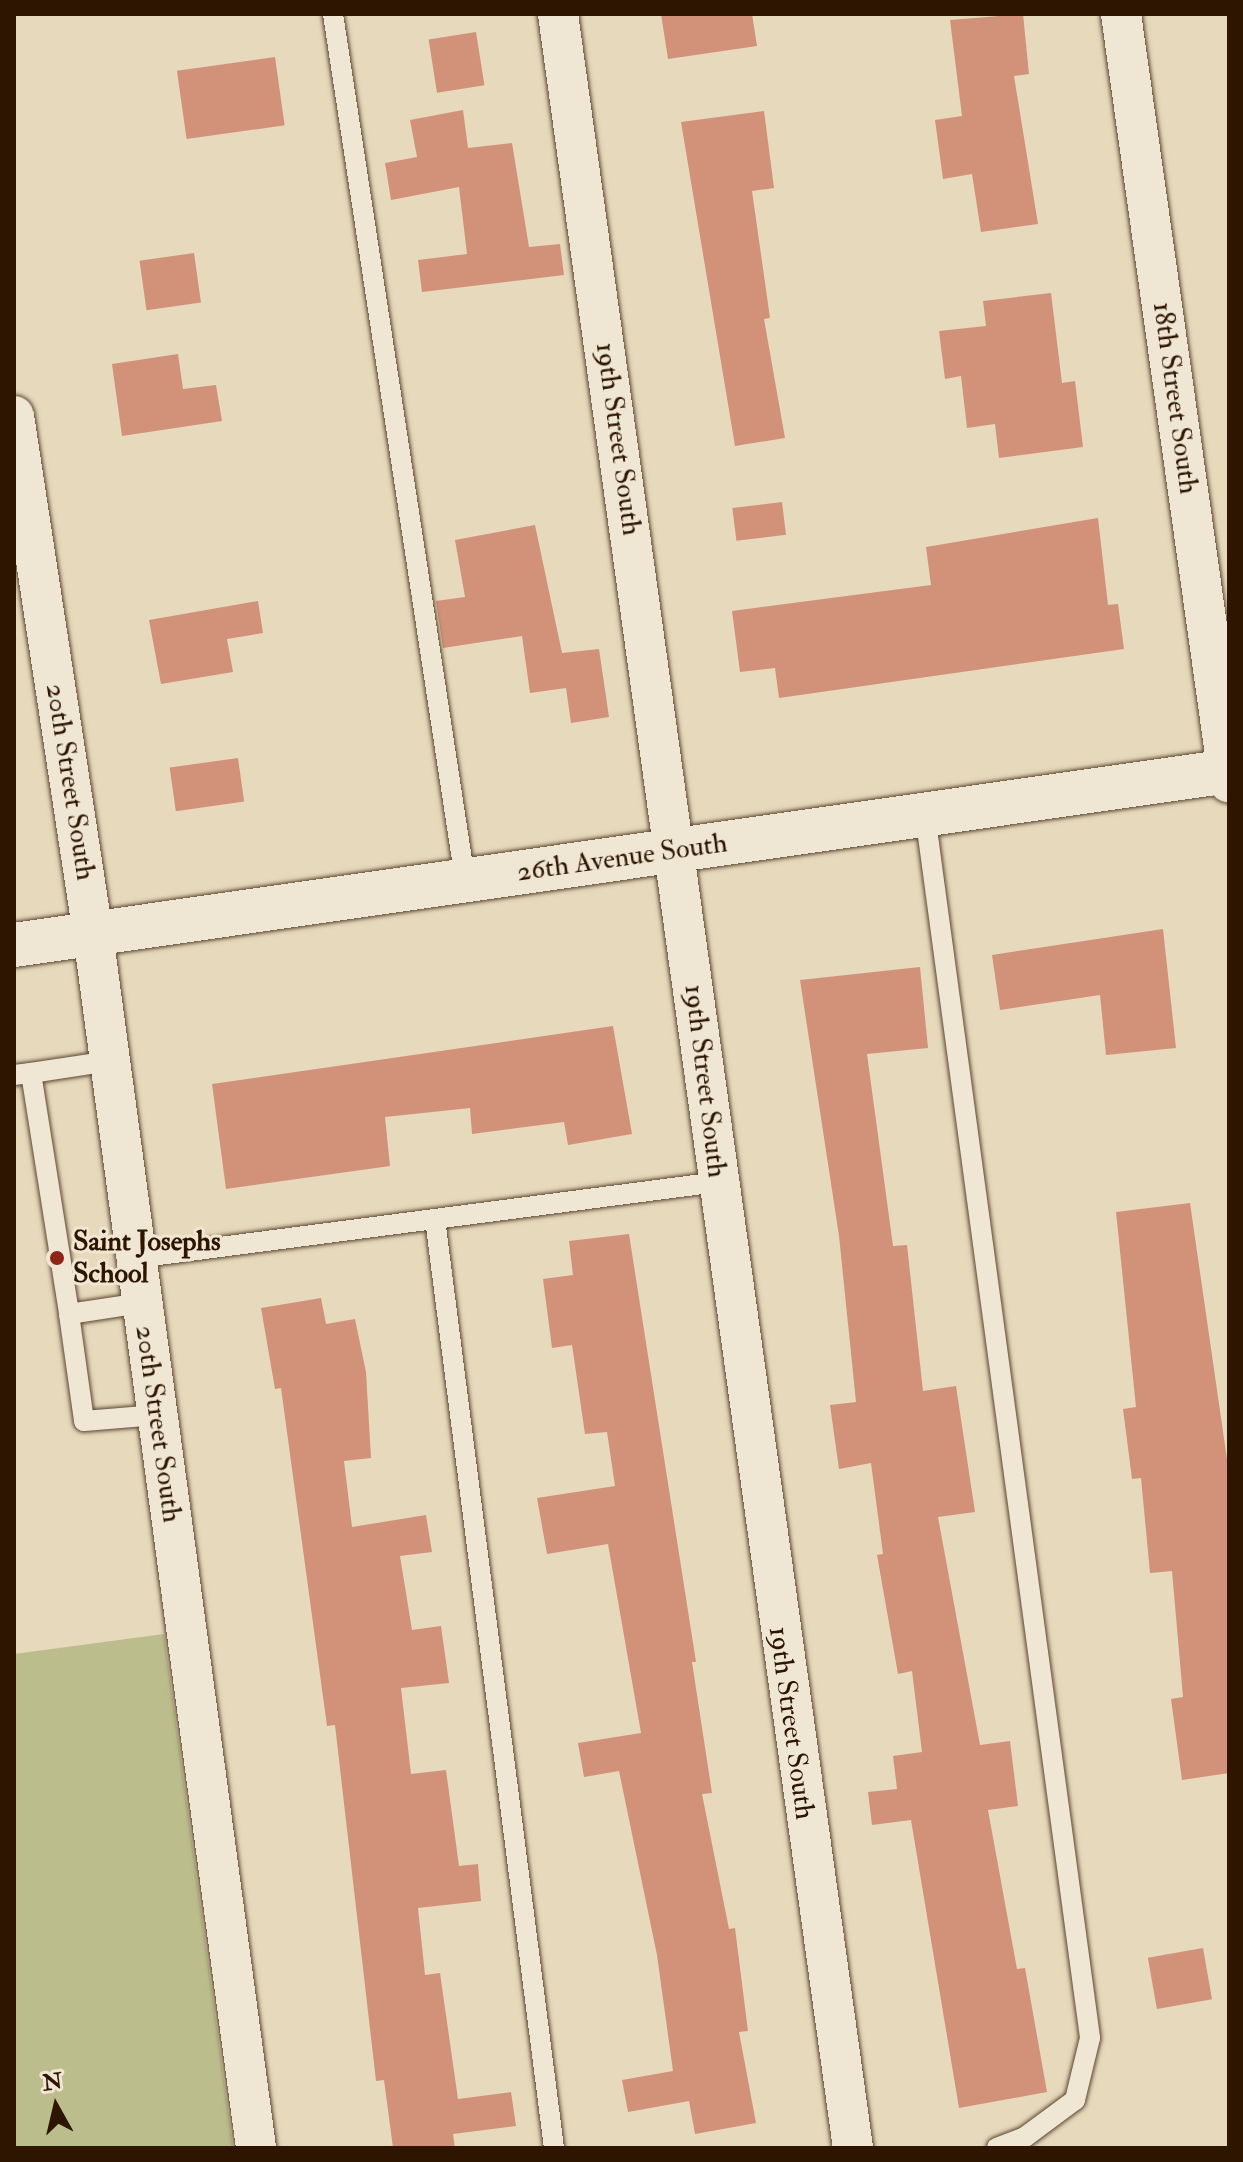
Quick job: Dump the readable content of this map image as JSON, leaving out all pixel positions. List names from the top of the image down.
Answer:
{
  "streets": {
    "street": [
      "18th Street South",
      "19th Street South",
      "20th Street South",
      "26th Avenue South"
    ]
  },
  "crossings": [
    ["18th Street South", "26th Avenue South"],
    ["19th Street South", "26th Avenue South"],
    ["20th Street South", "26th Avenue South"]
  ],
  "places": ["Saint Josephs School"],
  "north": "top"
}
